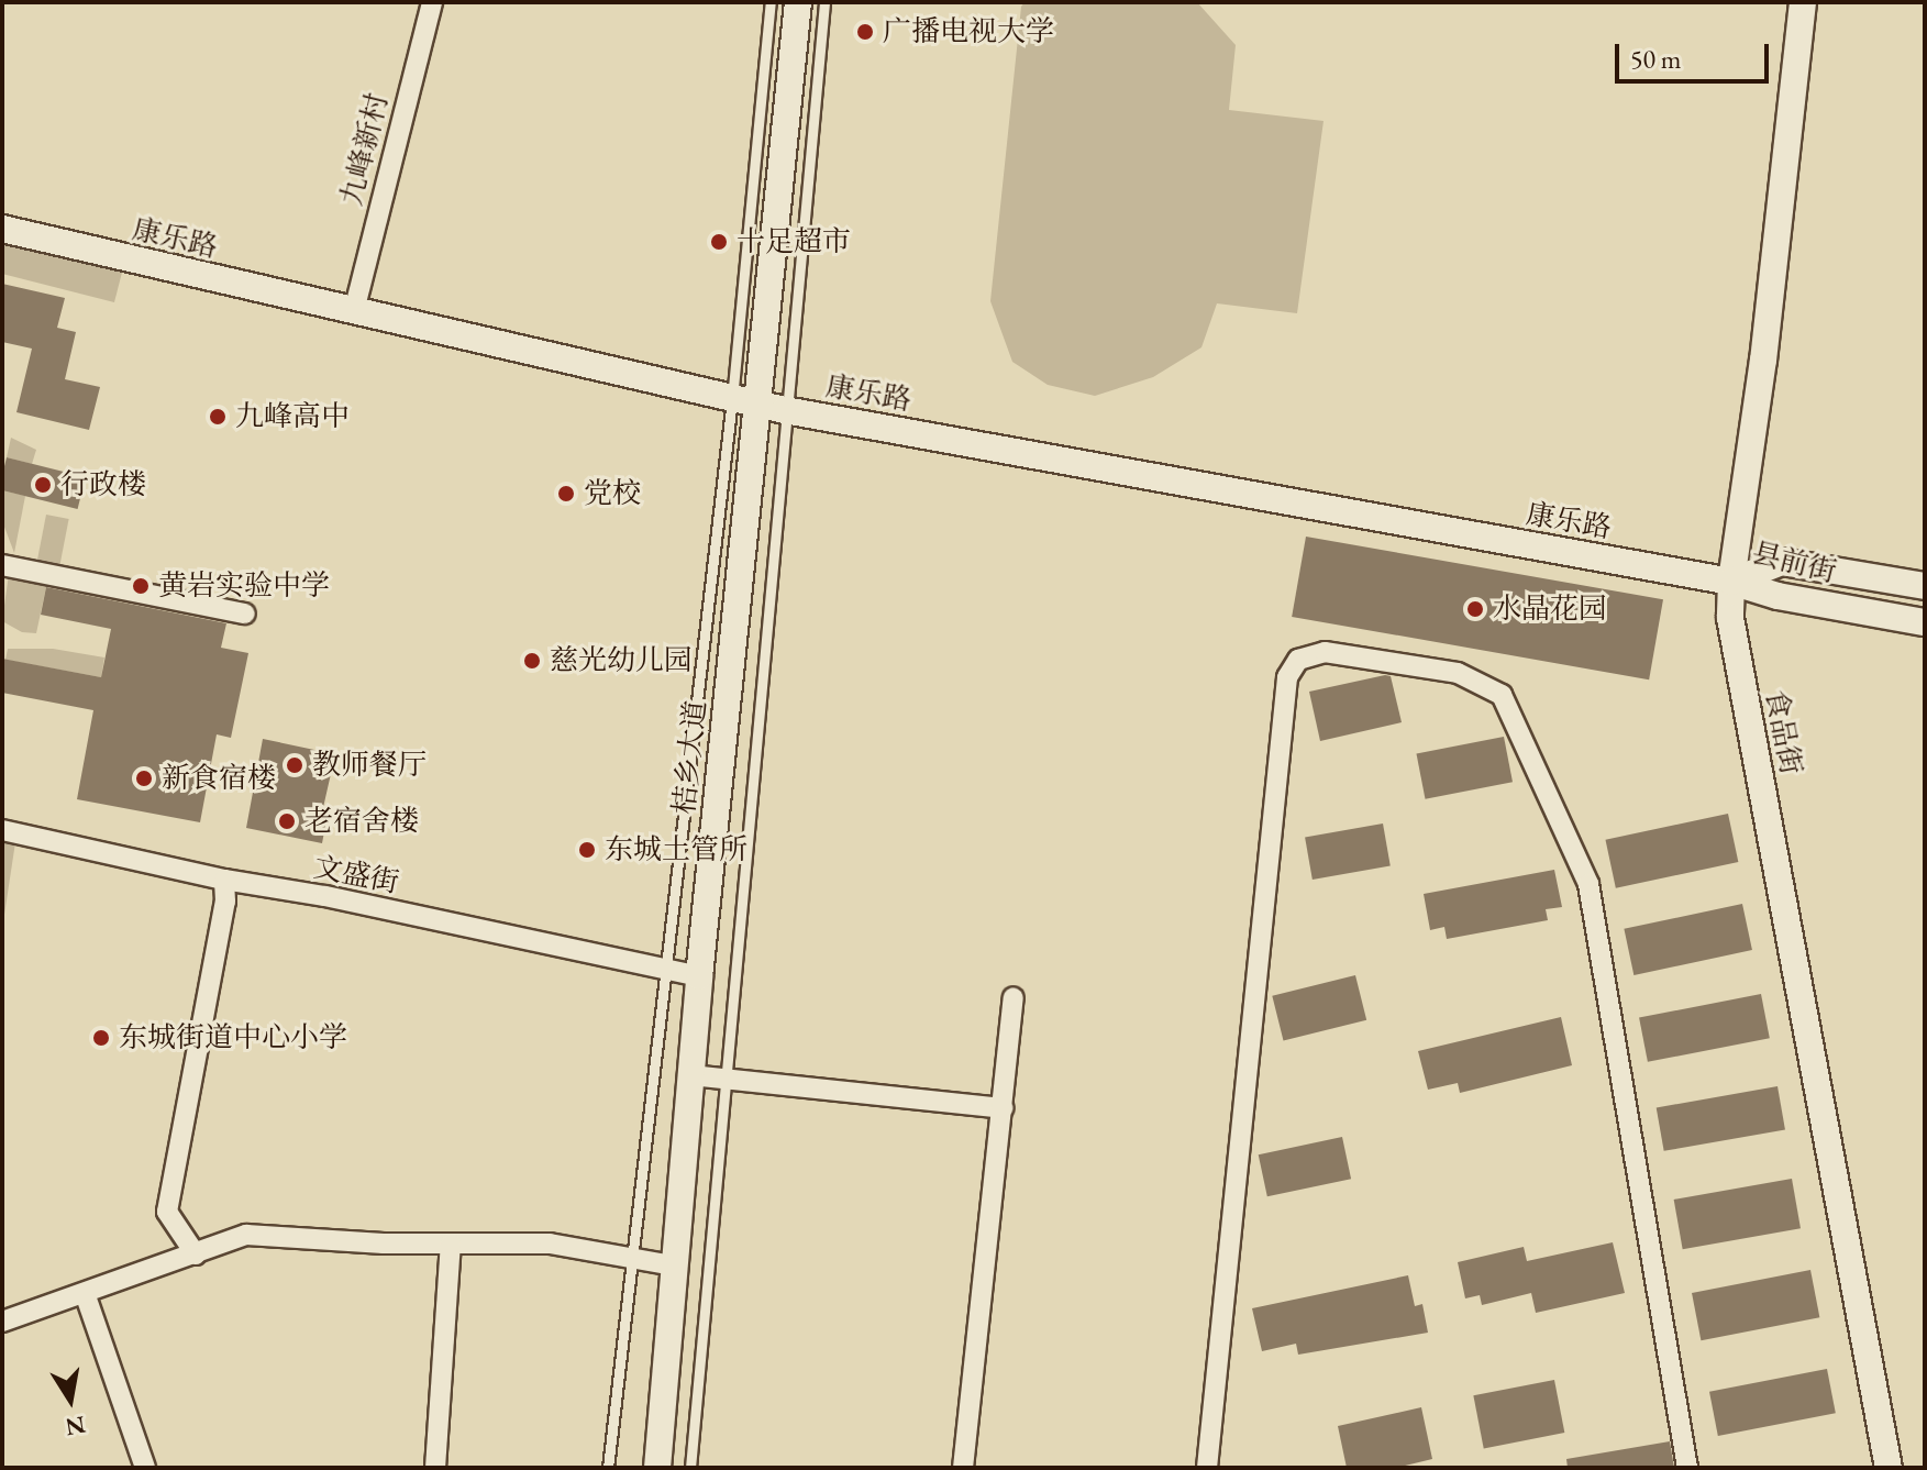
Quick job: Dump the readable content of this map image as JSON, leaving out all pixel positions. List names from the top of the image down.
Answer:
{
  "streets": {
    "street": [
      "九峰新村",
      "康乐路",
      "县前街",
      "食品街",
      "桔乡大道",
      "文盛街"
    ]
  },
  "crossings": [
    ["九峰新村", "康乐路"],
    ["康乐路", "县前街"],
    ["康乐路", "食品街"],
    ["康乐路", "桔乡大道"],
    ["县前街", "食品街"],
    ["桔乡大道", "文盛街"]
  ],
  "places": [
    "广播电视大学",
    "十足超市",
    "九峰高中",
    "行政楼",
    "党校",
    "黄岩实验中学",
    "水晶花园",
    "慈光幼儿园",
    "教师餐厅",
    "新食宿楼",
    "老宿舍楼",
    "东城土管所",
    "东城街道中心小学"
  ],
  "scale_bar": "50 m",
  "north": "bottom"
}
